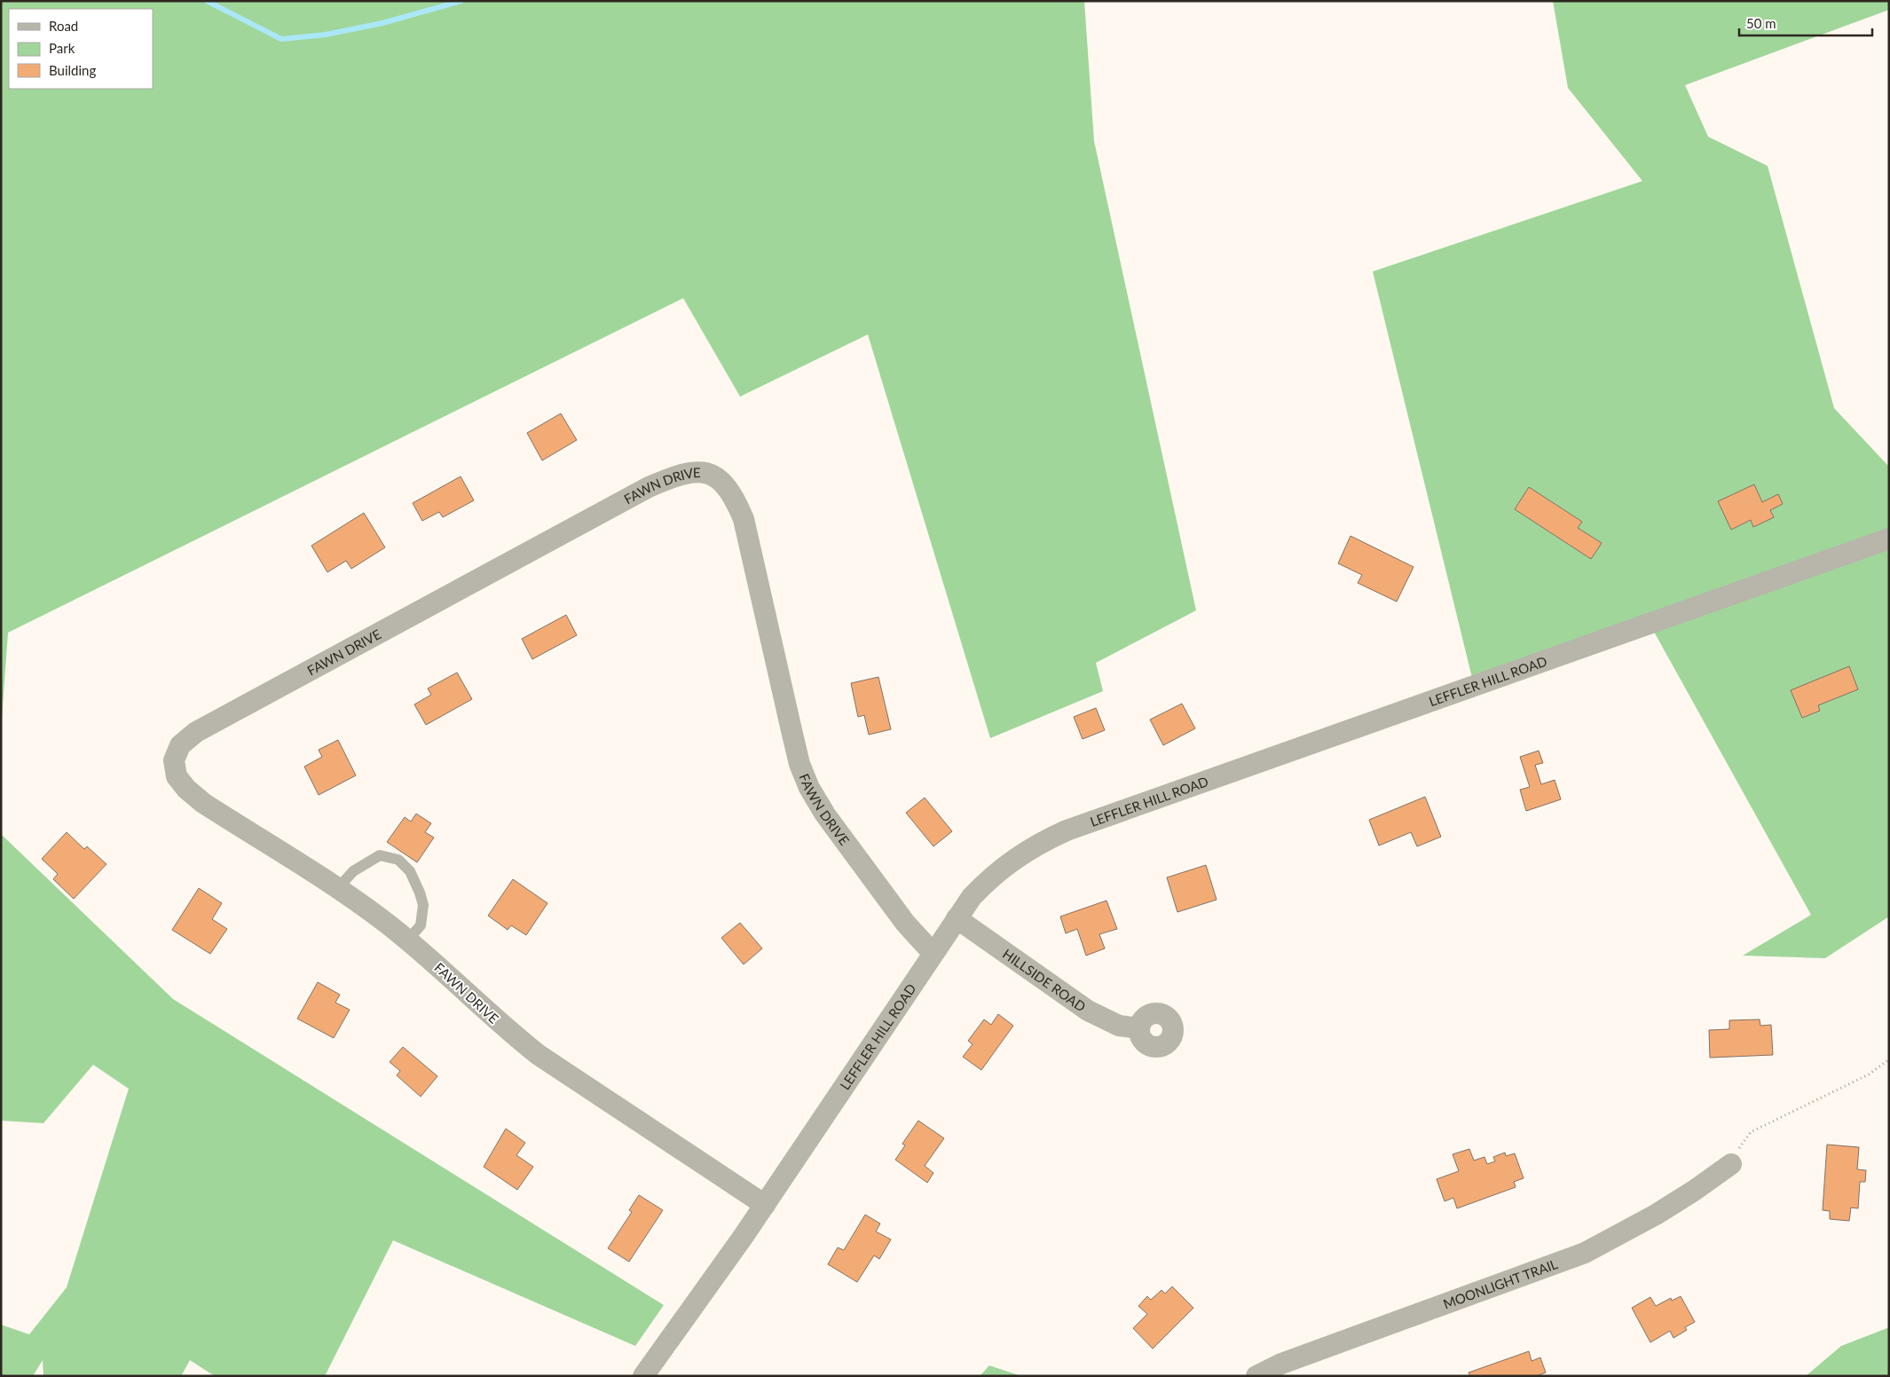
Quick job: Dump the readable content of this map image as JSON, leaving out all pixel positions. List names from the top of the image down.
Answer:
{
  "streets": {
    "street": [
      "FAWN DRIVE",
      "LEFFLER HILL ROAD",
      "HILLSIDE ROAD",
      "MOONLIGHT TRAIL"
    ]
  },
  "crossings": [
    ["FAWN DRIVE", "LEFFLER HILL ROAD"],
    ["LEFFLER HILL ROAD", "HILLSIDE ROAD"]
  ],
  "legend": ["Road", "Park", "Building"],
  "scale_bar": "50 m"
}
